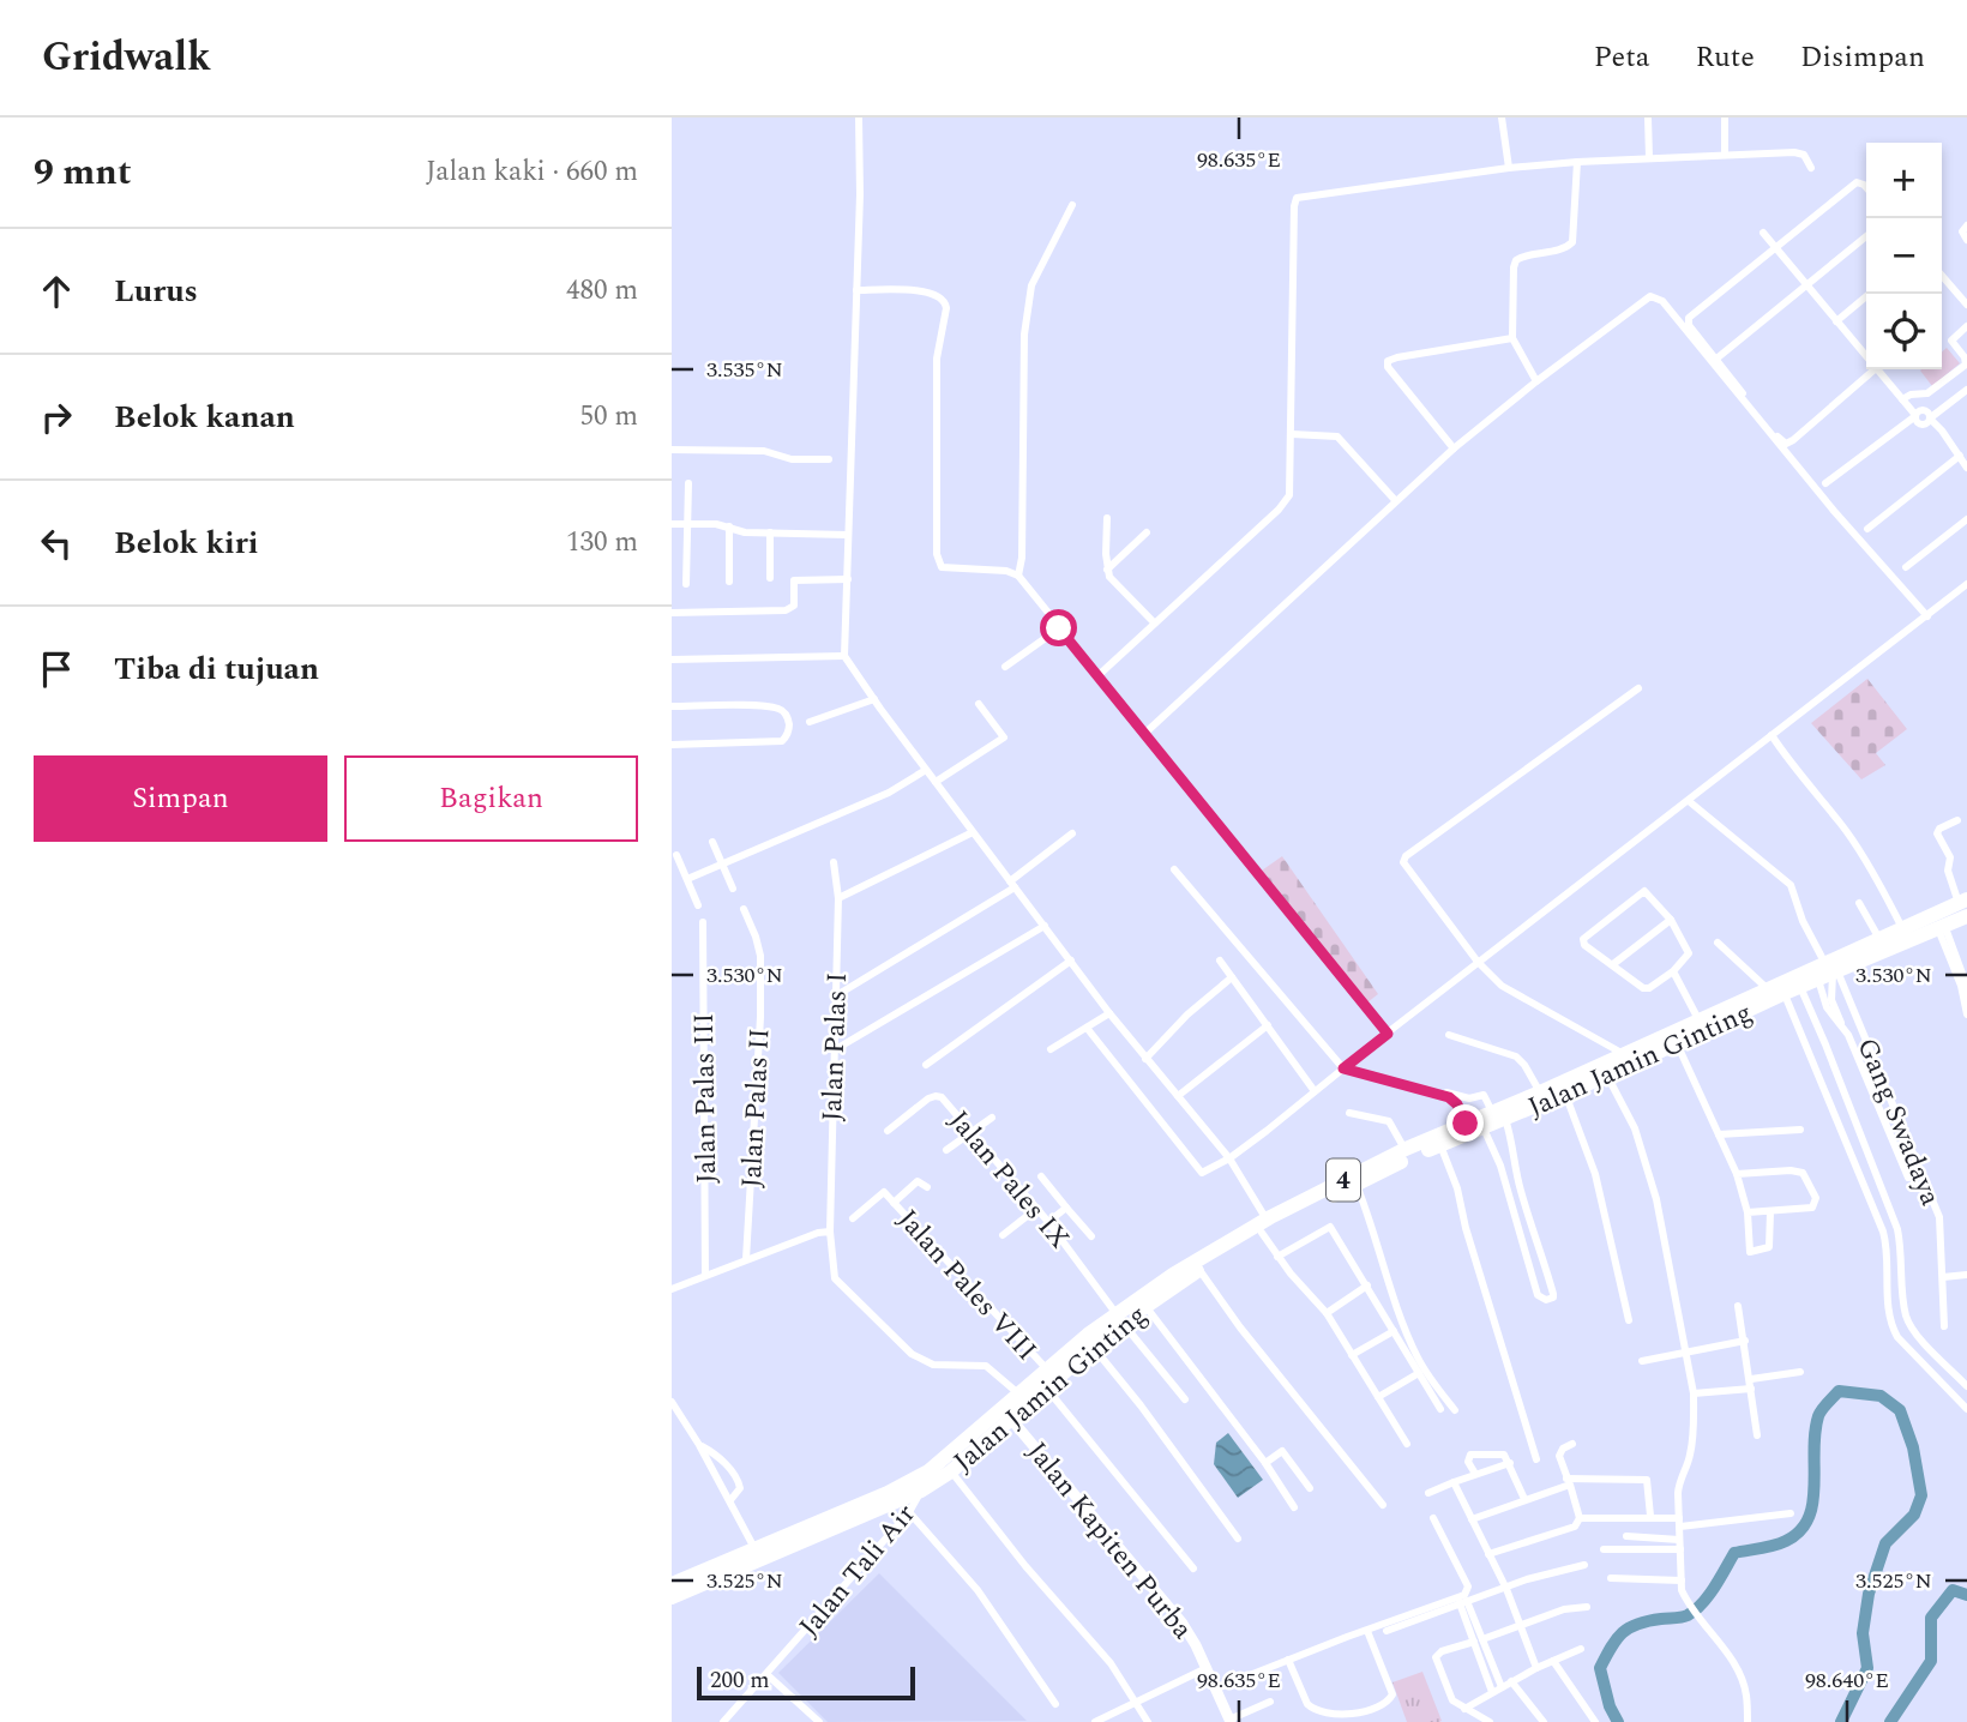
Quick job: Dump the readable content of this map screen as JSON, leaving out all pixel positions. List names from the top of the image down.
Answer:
{
  "streets": {
    "highway": ["Jalan Jamin Ginting", "4"],
    "street": [
      "Jalan Palas I",
      "Jalan Palas III",
      "Jalan Palas II",
      "Gang Swadaya",
      "Jalan Pales IX",
      "Jalan Pales VIII",
      "Jalan Kapiten Purba",
      "Jalan Tali Air"
    ]
  },
  "crossings": [
    ["Jalan Palas I", "Jalan Jamin Ginting"],
    ["Jalan Jamin Ginting", "Gang Swadaya"],
    ["Jalan Jamin Ginting", "Jalan Pales IX"],
    ["Jalan Jamin Ginting", "Jalan Pales VIII"],
    ["Jalan Jamin Ginting", "Jalan Kapiten Purba"],
    ["Jalan Jamin Ginting", "Jalan Tali Air"]
  ],
  "scale_bar": "200 m",
  "page": {
    "header": "Gridwalk",
    "nav": ["Peta", "Rute", "Disimpan"],
    "heading": ["9 mnt", "Jalan kaki · 660 m"],
    "map_buttons": ["+", "−"],
    "list": [
      ["Lurus", "480 m"],
      ["Belok kanan", "50 m"],
      ["Belok kiri", "130 m"],
      "Tiba di tujuan"
    ],
    "buttons": ["Simpan", "Bagikan"],
    "scale": "200 m"
  },
  "coordinates": [
    "98.635°E",
    "3.535°N",
    "3.530°N",
    "3.525°N",
    "98.640°E"
  ]
}
